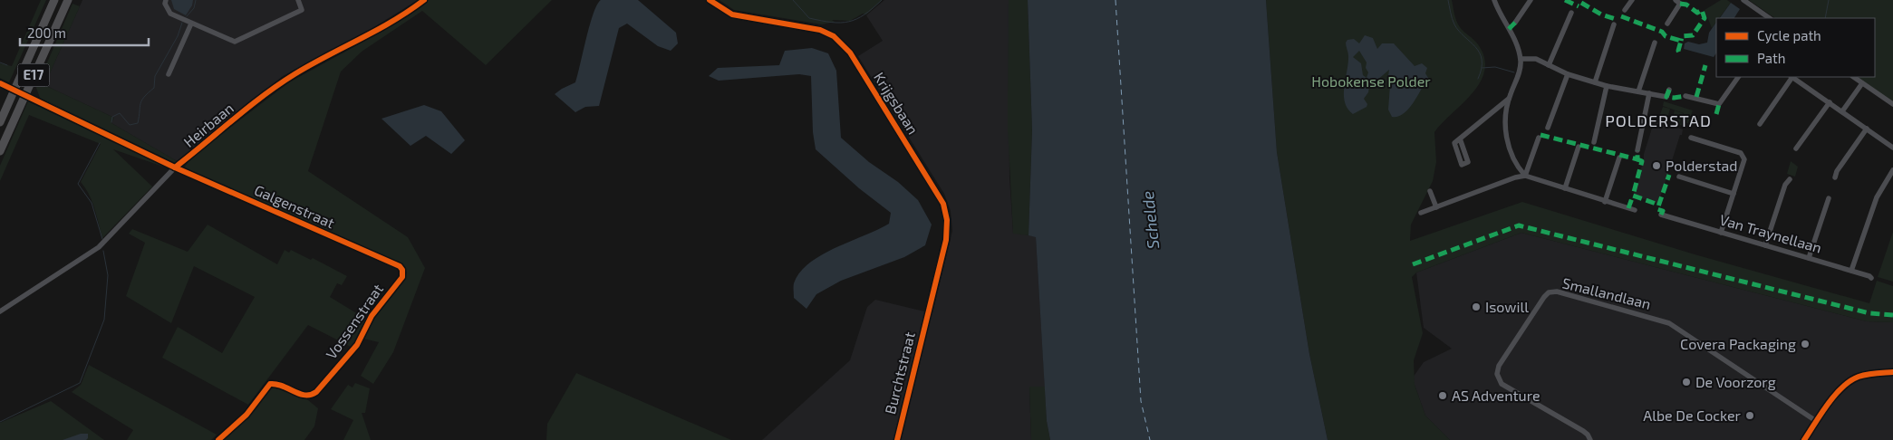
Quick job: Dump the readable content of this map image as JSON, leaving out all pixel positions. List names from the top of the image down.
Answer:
{
  "streets": {
    "highway": ["E17"],
    "main road": ["Krijgsbaan", "Burchtstraat"],
    "street": [
      "Heirbaan",
      "Galgenstraat",
      "Van Traynellaan",
      "Smallandlaan",
      "Vossenstraat"
    ]
  },
  "crossings": [
    ["Krijgsbaan", "Burchtstraat"],
    ["Heirbaan", "Galgenstraat"],
    ["Galgenstraat", "Vossenstraat"]
  ],
  "districts": ["POLDERSTAD"],
  "water": ["Schelde"],
  "parks": ["Hobokense Polder"],
  "places": [
    "Polderstad",
    "Isowill",
    "Covera Packaging",
    "De Voorzorg",
    "AS Adventure",
    "Albe De Cocker"
  ],
  "legend": ["Cycle path", "Path"],
  "scale_bar": "200 m"
}
